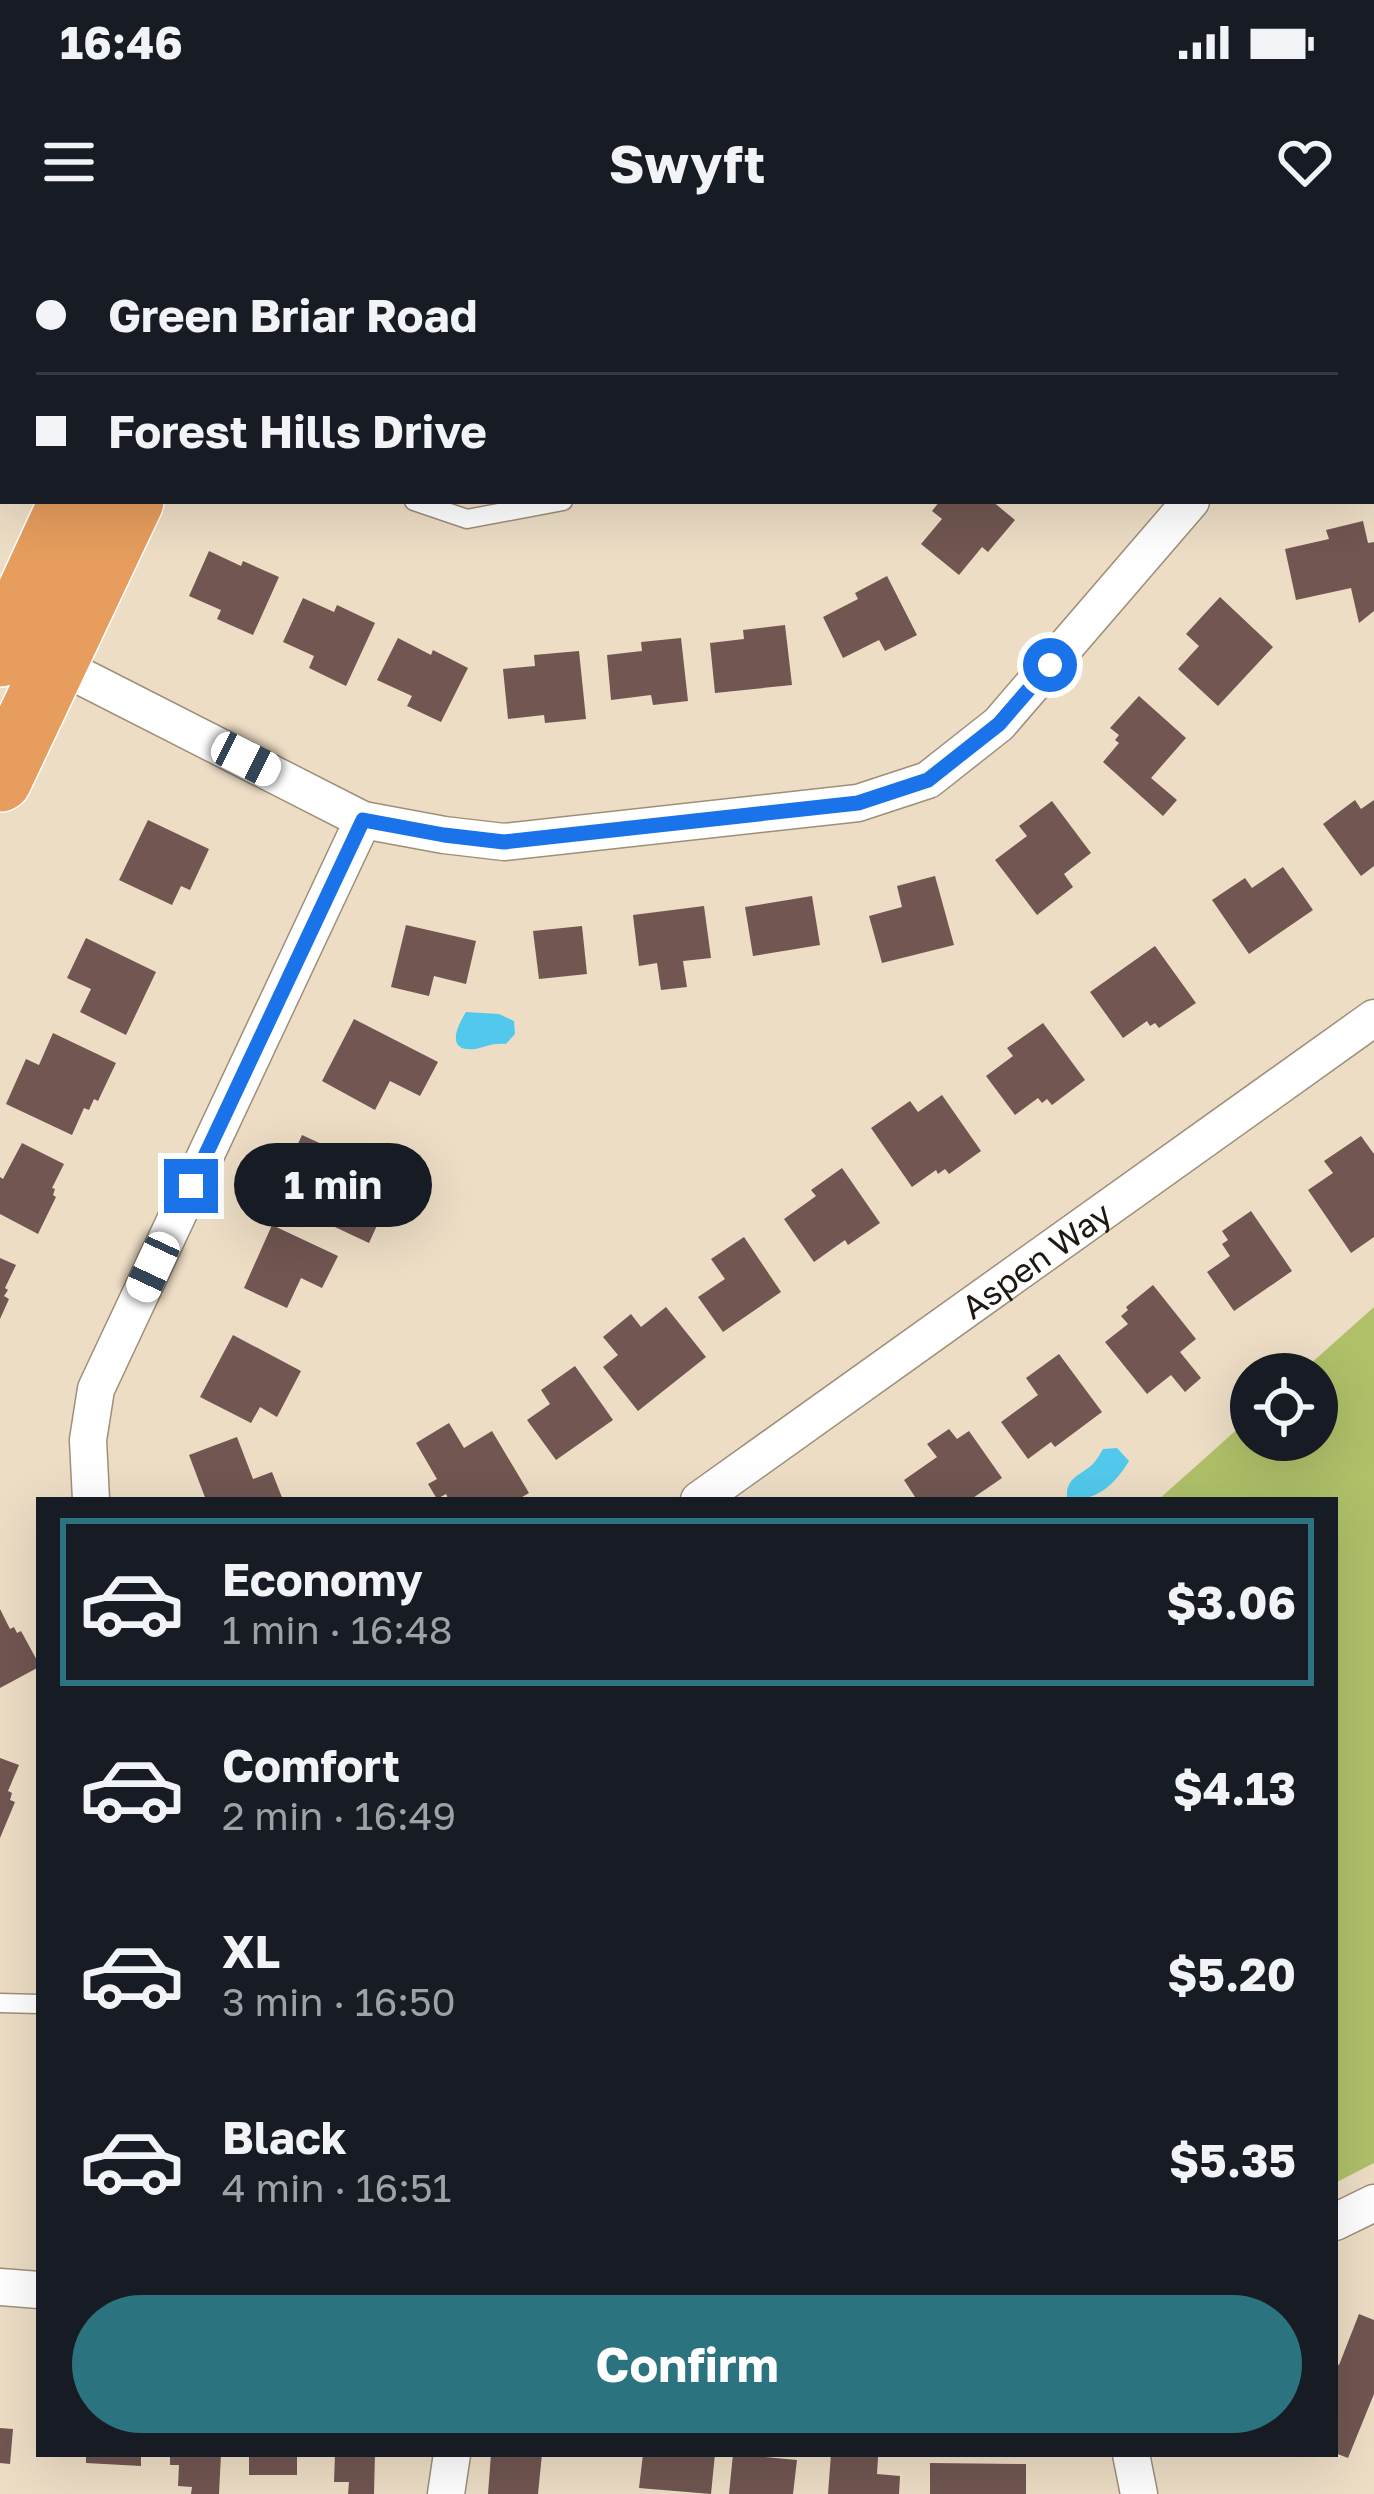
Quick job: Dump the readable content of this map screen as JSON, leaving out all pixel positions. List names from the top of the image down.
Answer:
{
  "streets": {
    "street": ["Aspen Way"]
  },
  "page": {
    "status": "16:46",
    "header": "Swyft",
    "banner": ["Green Briar Road", "Forest Hills Drive"],
    "bubble": "1 min",
    "list": [
      {
        "name": "Economy",
        "note": "1 min · 16:48",
        "value": "$3.06"
      },
      {
        "name": "Comfort",
        "note": "2 min · 16:49",
        "value": "$4.13"
      },
      {
        "name": "XL",
        "note": "3 min · 16:50",
        "value": "$5.20"
      },
      {
        "name": "Black",
        "note": "4 min · 16:51",
        "value": "$5.35"
      }
    ],
    "buttons": "Confirm"
  }
}
